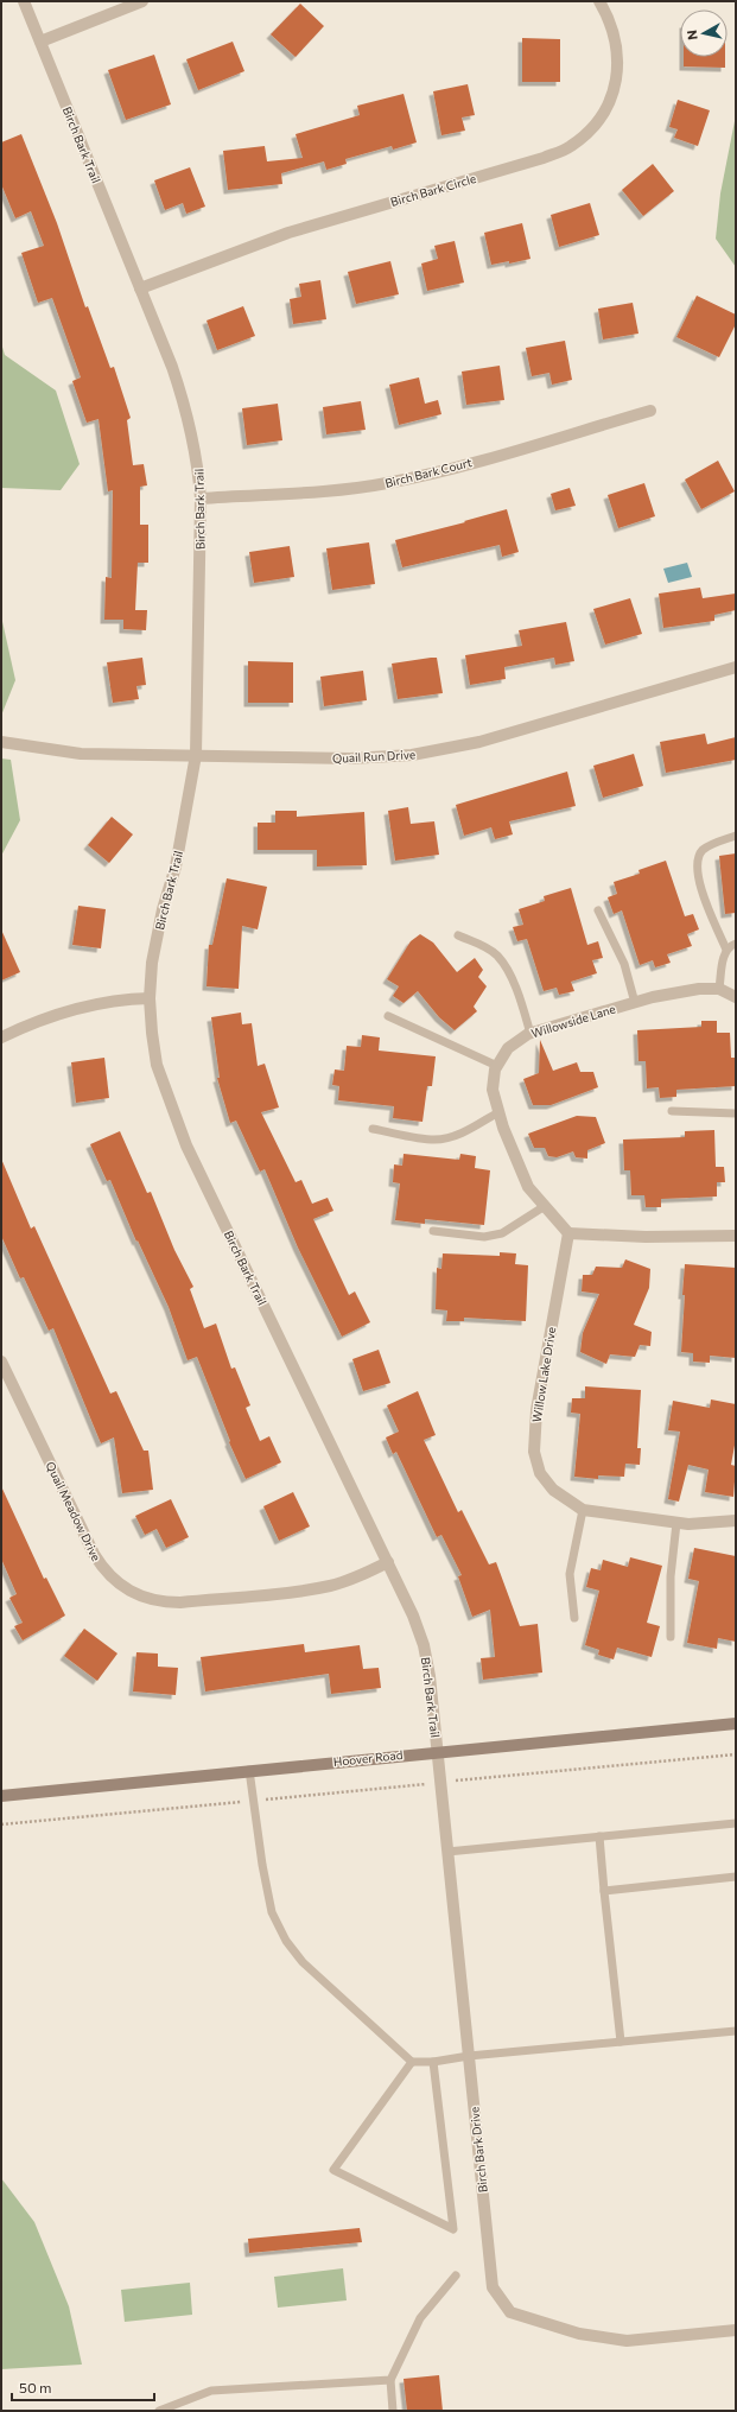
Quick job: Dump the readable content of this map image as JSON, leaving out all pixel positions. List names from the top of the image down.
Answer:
{
  "streets": {
    "main road": ["Hoover Road"],
    "street": [
      "Birch Bark Trail",
      "Birch Bark Circle",
      "Birch Bark Court",
      "Quail Run Drive",
      "Willowside Lane",
      "Willow Lake Drive",
      "Quail Meadow Drive",
      "Birch Bark Drive"
    ]
  },
  "crossings": [
    ["Birch Bark Trail", "Birch Bark Circle"],
    ["Birch Bark Trail", "Birch Bark Court"],
    ["Birch Bark Trail", "Quail Run Drive"],
    ["Birch Bark Trail", "Quail Meadow Drive"],
    ["Birch Bark Trail", "Hoover Road"],
    ["Birch Bark Trail", "Birch Bark Drive"],
    ["Willowside Lane", "Willow Lake Drive"],
    ["Hoover Road", "Birch Bark Drive"]
  ],
  "scale_bar": "50 m",
  "north": "left"
}
